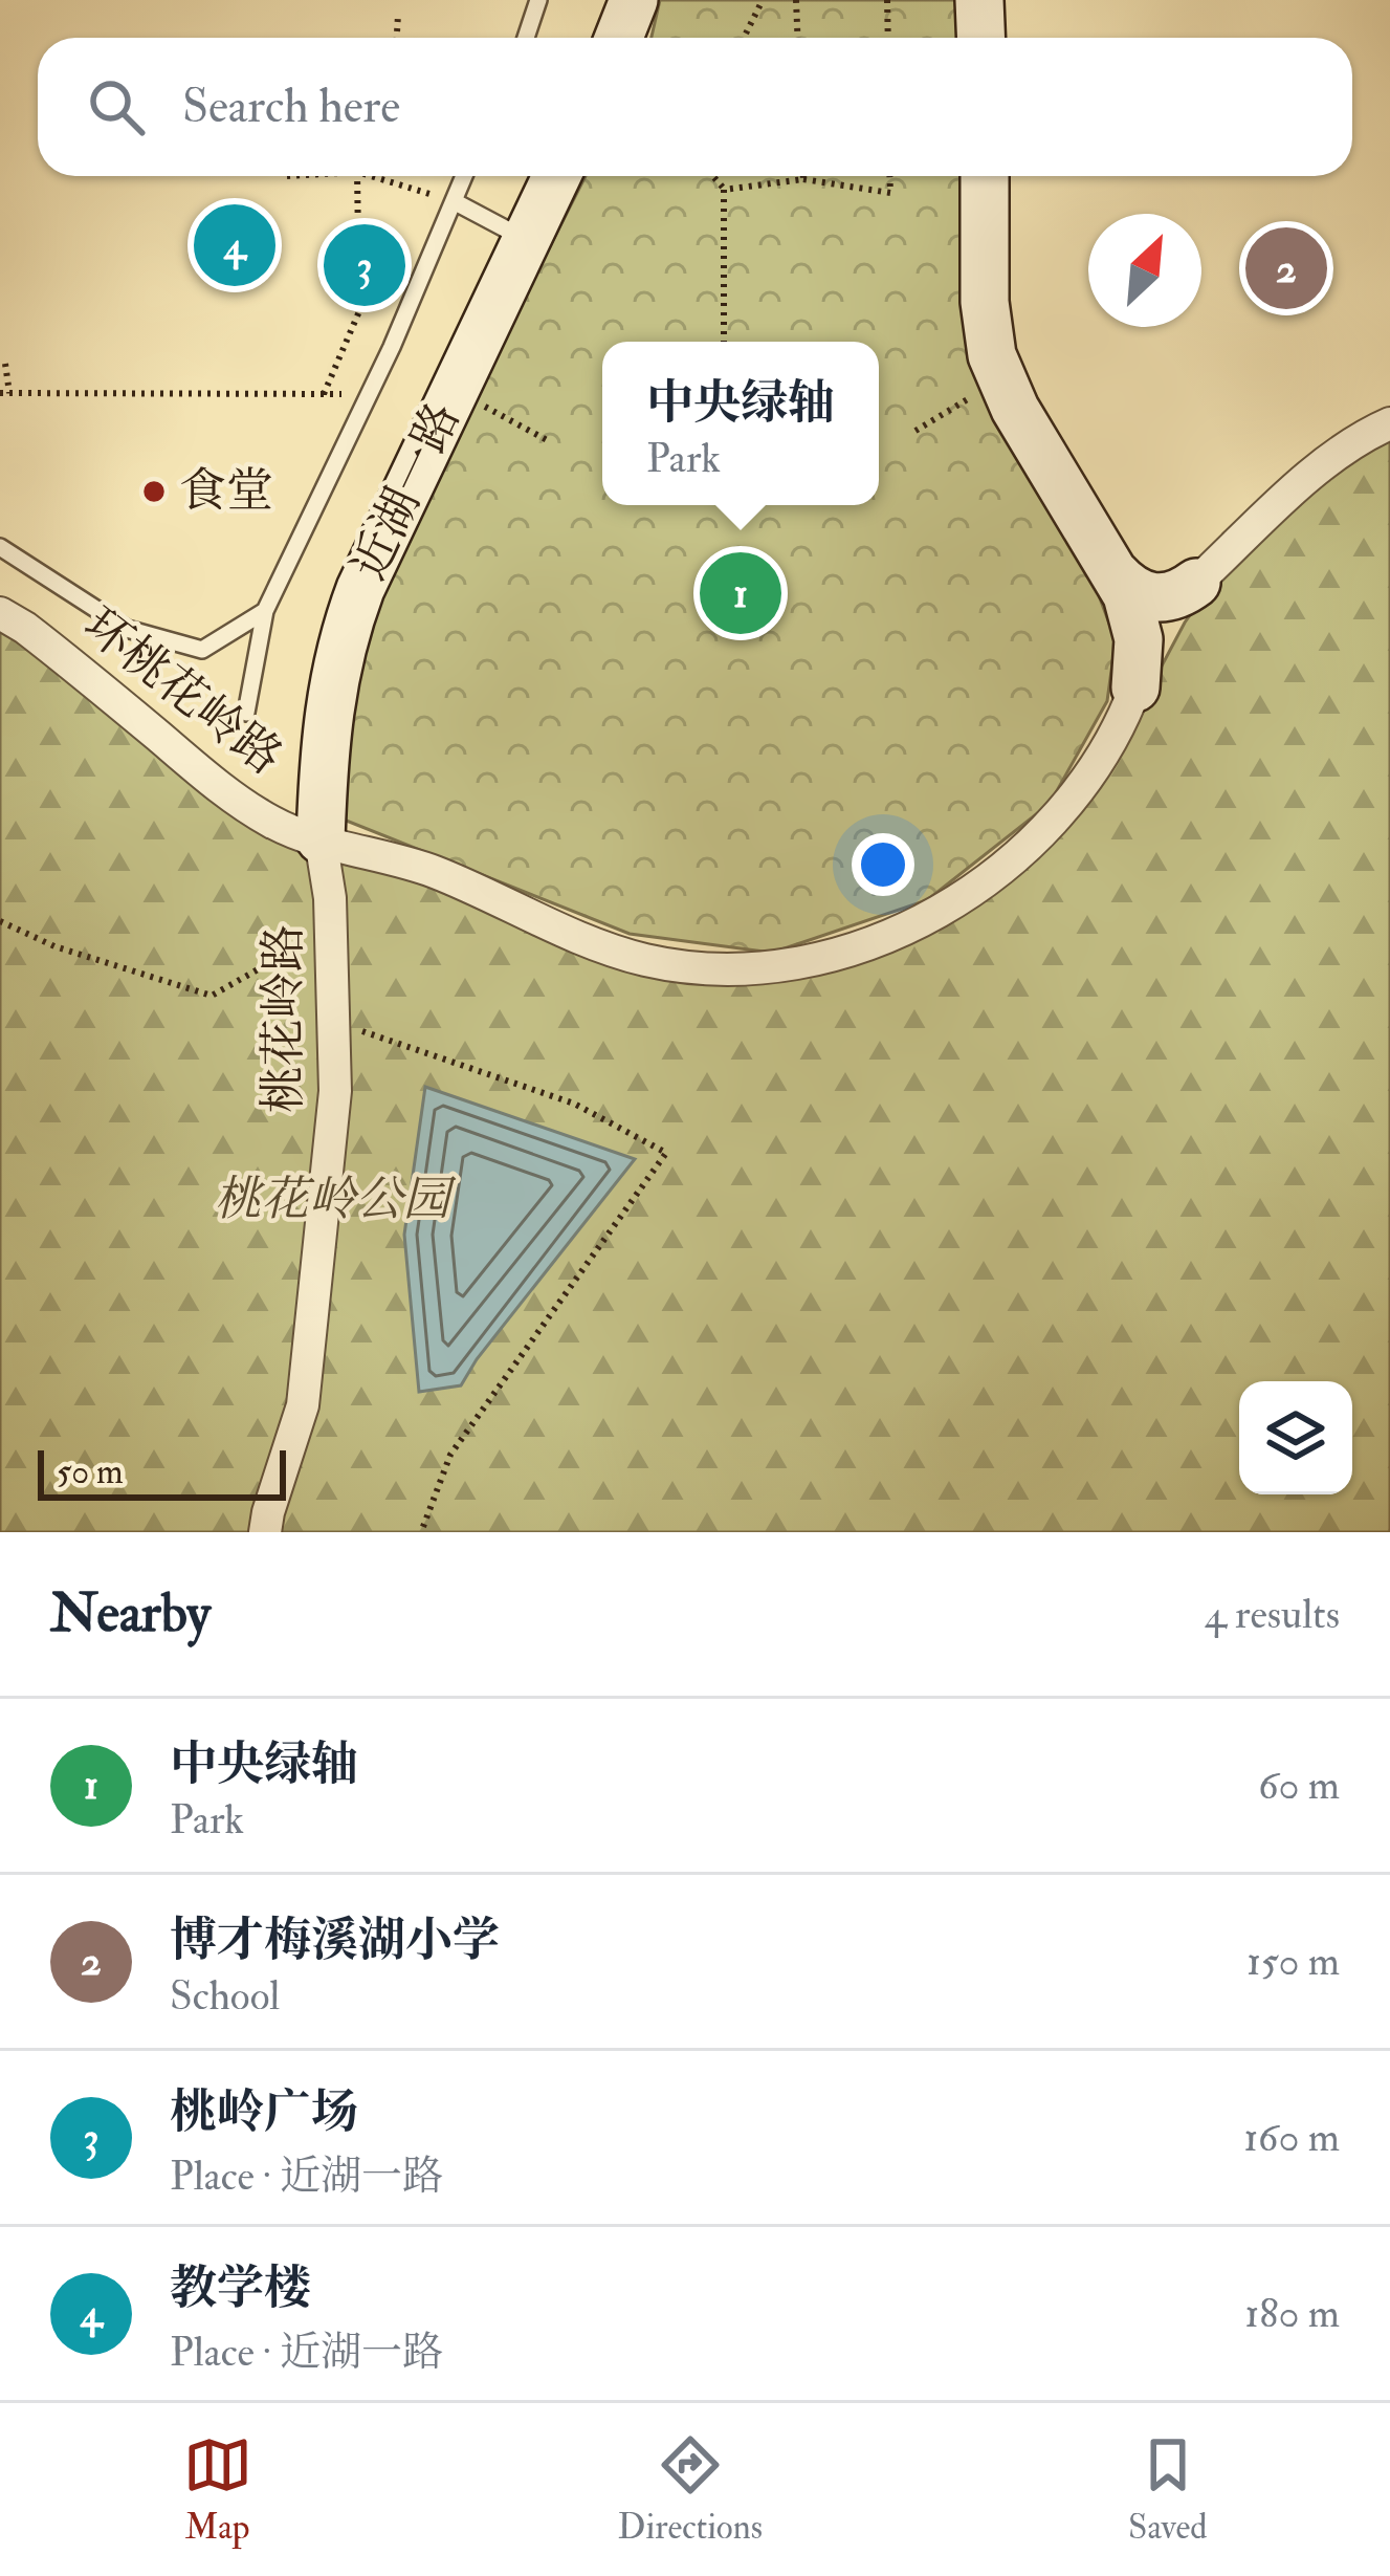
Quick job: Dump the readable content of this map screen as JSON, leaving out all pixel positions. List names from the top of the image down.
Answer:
{
  "streets": {
    "street": ["近湖一路", "环桃花岭路", "桃花岭路"]
  },
  "crossings": [
    ["近湖一路", "环桃花岭路"],
    ["近湖一路", "桃花岭路"],
    ["环桃花岭路", "桃花岭路"]
  ],
  "parks": ["桃花岭公园"],
  "places": ["食堂"],
  "scale_bar": "50 m",
  "north": "top right",
  "page": {
    "search": "Search here",
    "pins": [
      "4",
      "3",
      "2",
      "1"
    ],
    "popup": ["中央绿轴", "Park"],
    "scale": "50 m",
    "heading": ["Nearby", "4 results"],
    "list": [
      {
        "mark": "1",
        "name": "中央绿轴",
        "note": "Park",
        "value": "60 m"
      },
      {
        "mark": "2",
        "name": "博才梅溪湖小学",
        "note": "School",
        "value": "150 m"
      },
      {
        "mark": "3",
        "name": "桃岭广场",
        "note": "Place · 近湖一路",
        "value": "160 m"
      },
      {
        "mark": "4",
        "name": "教学楼",
        "note": "Place · 近湖一路",
        "value": "180 m"
      }
    ],
    "nav": ["Map", "Directions", "Saved"]
  }
}
